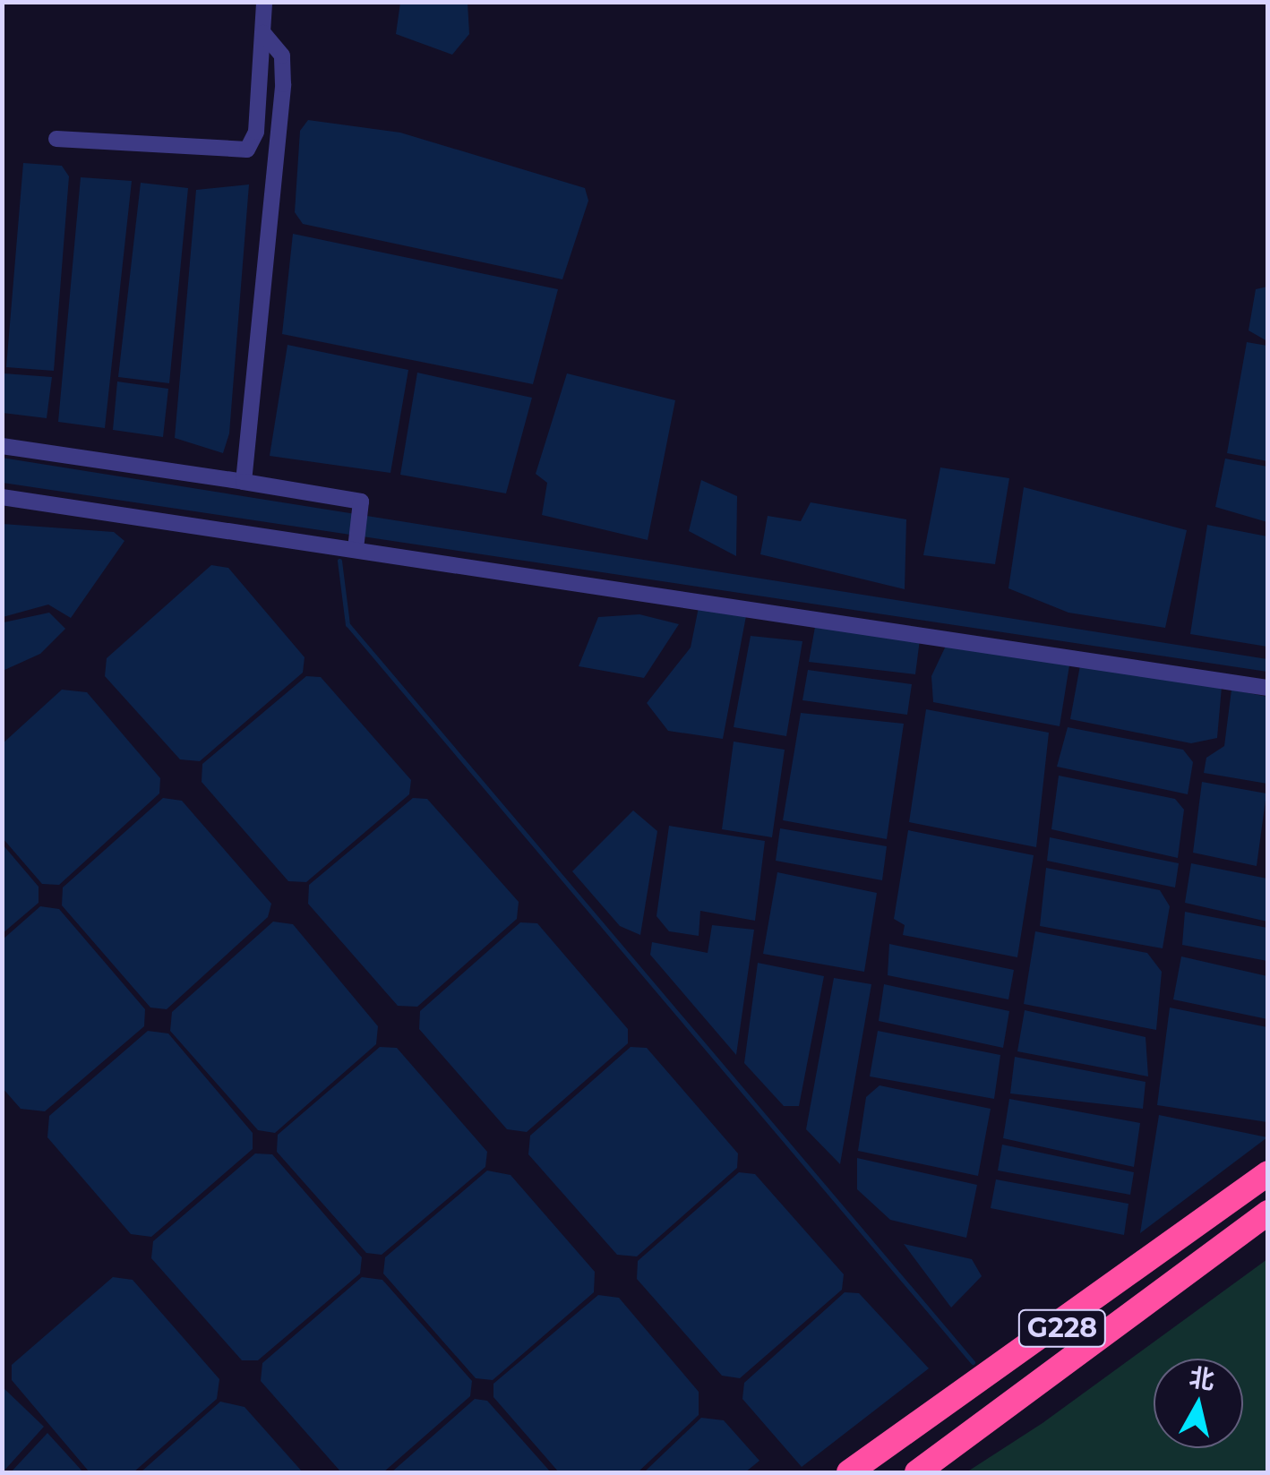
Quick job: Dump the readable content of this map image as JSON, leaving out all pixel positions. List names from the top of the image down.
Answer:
{
  "streets": {
    "highway": ["G228"]
  },
  "north": "top"
}
